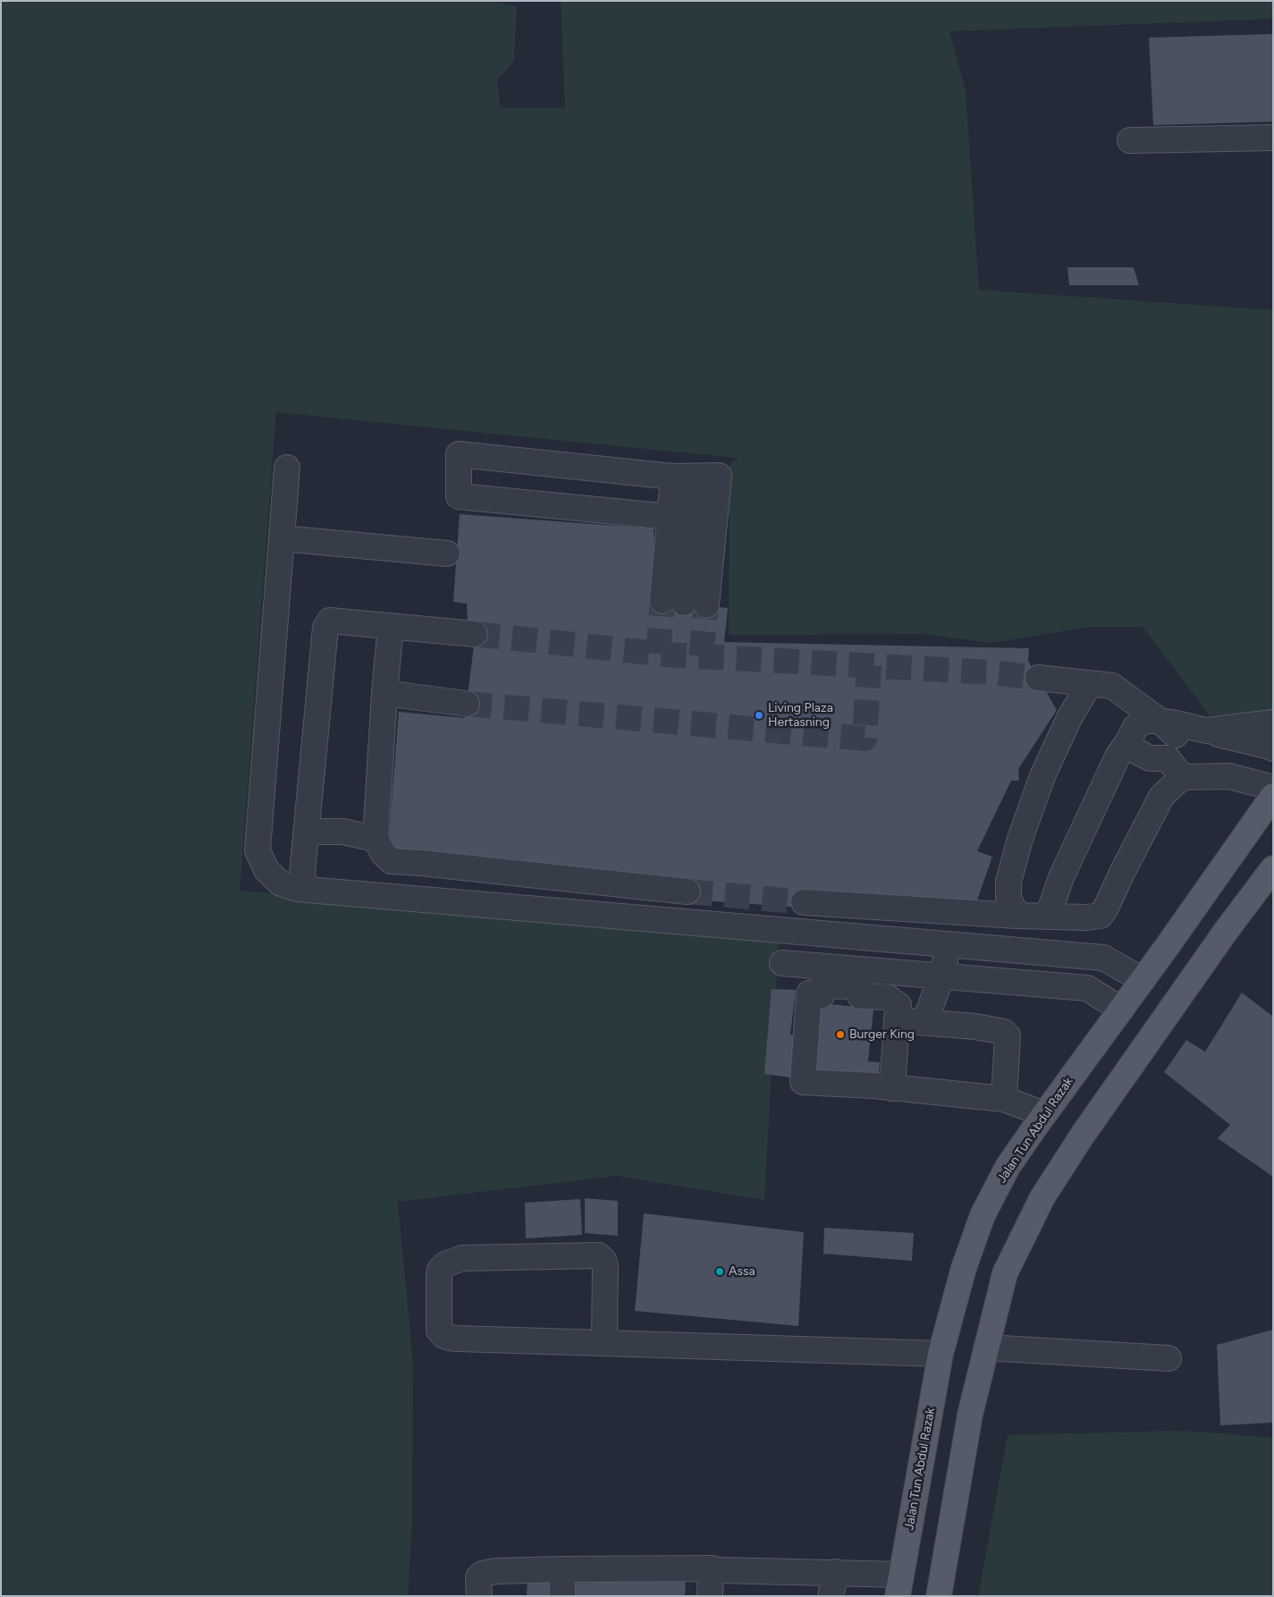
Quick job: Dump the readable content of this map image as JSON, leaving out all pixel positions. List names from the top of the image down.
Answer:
{
  "streets": {
    "main road": ["Jalan Tun Abdul Razak"]
  },
  "places": ["Living Plaza Hertasning", "Burger King", "Assa"]
}
